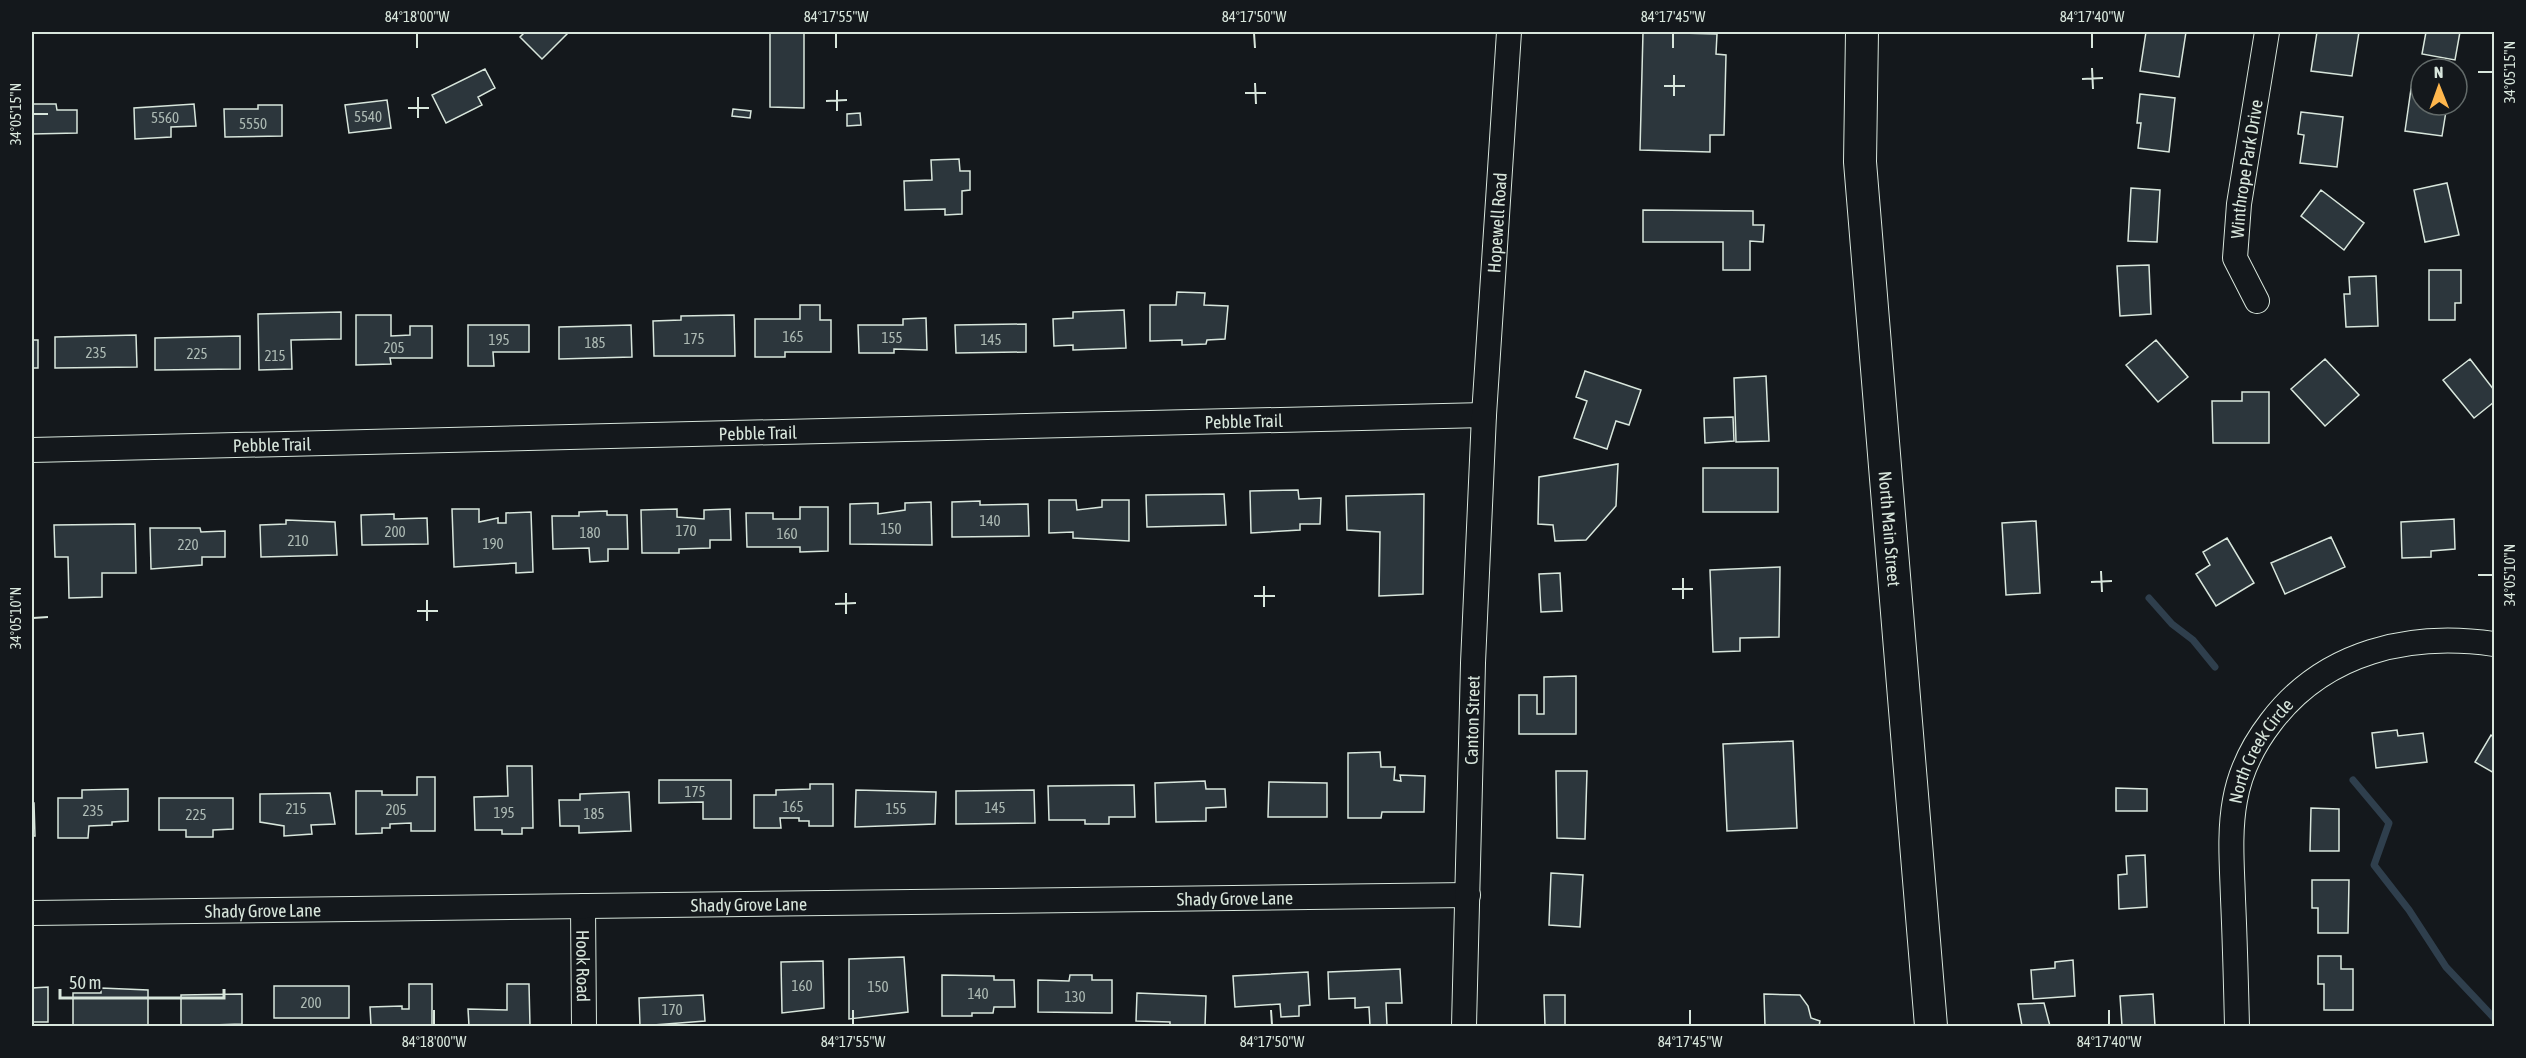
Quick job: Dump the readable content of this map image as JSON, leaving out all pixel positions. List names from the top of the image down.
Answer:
{
  "streets": {
    "main road": ["North Main Street"],
    "street": [
      "Winthrope Park Drive",
      "Hopewell Road",
      "Pebble Trail",
      "Canton Street",
      "North Creek Circle",
      "Shady Grove Lane",
      "Hook Road"
    ]
  },
  "crossings": [
    ["Hopewell Road", "Pebble Trail"],
    ["Hopewell Road", "Canton Street"],
    ["Pebble Trail", "Canton Street"],
    ["Canton Street", "Shady Grove Lane"],
    ["Shady Grove Lane", "Hook Road"]
  ],
  "house_numbers": [
    "5540",
    "5560",
    "5550",
    "165",
    "155",
    "175",
    "195",
    "145",
    "185",
    "205",
    "235",
    "225",
    "215",
    "140",
    "150",
    "170",
    "200",
    "180",
    "160",
    "210",
    "190",
    "220",
    "175",
    "165",
    "145",
    "215",
    "155",
    "205",
    "235",
    "195",
    "185",
    "225",
    "160",
    "150",
    "140",
    "130",
    "200",
    "170"
  ],
  "scale_bar": "50 m",
  "north": "top",
  "coordinates": [
    "84°18'00\"W",
    "84°17'55\"W",
    "84°17'50\"W",
    "84°17'45\"W",
    "84°17'40\"W",
    "34°05'15\"N",
    "34°05'10\"N"
  ]
}
